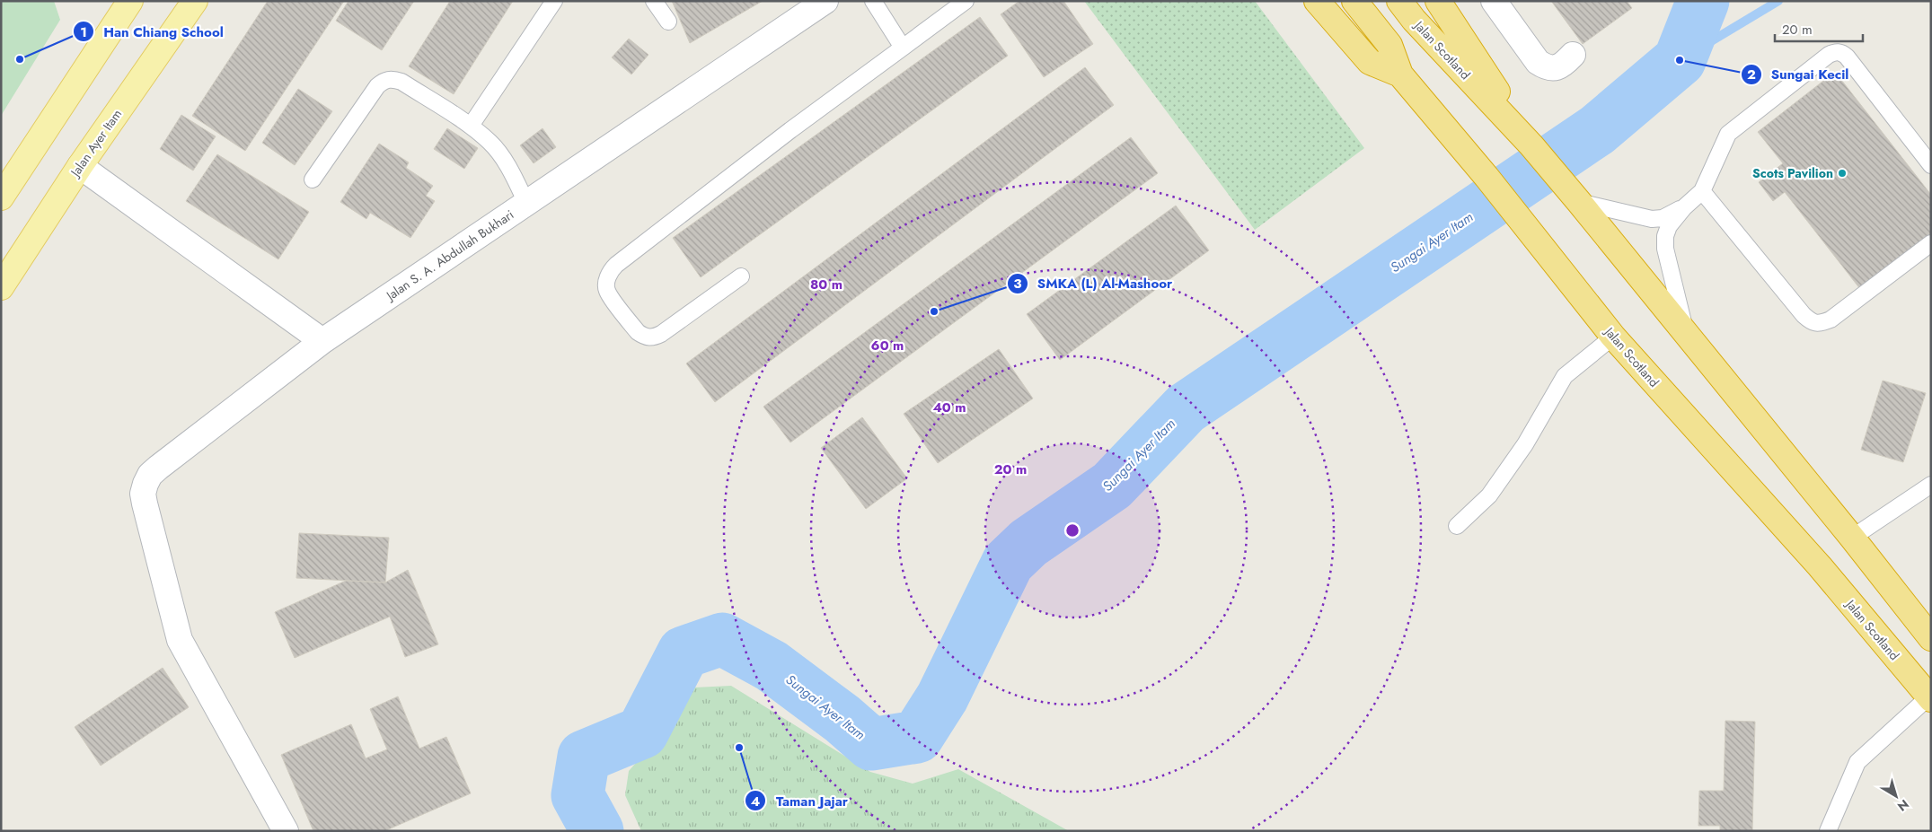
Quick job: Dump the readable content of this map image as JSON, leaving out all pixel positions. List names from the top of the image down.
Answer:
{
  "streets": {
    "highway": ["Jalan Scotland"],
    "main road": ["Jalan Ayer Itam"],
    "street": ["Jalan S. A. Abdullah Bukhari"]
  },
  "water": ["Sungai Ayer Itam"],
  "places": [
    "Han Chiang School",
    "Sungai Kecil",
    "Scots Pavilion",
    "SMKA (L) Al-Mashoor",
    "Taman Jajar"
  ],
  "scale_bar": "20 m",
  "north": "bottom right",
  "rings": [
    "80 m",
    "60 m",
    "40 m",
    "20 m"
  ]
}
